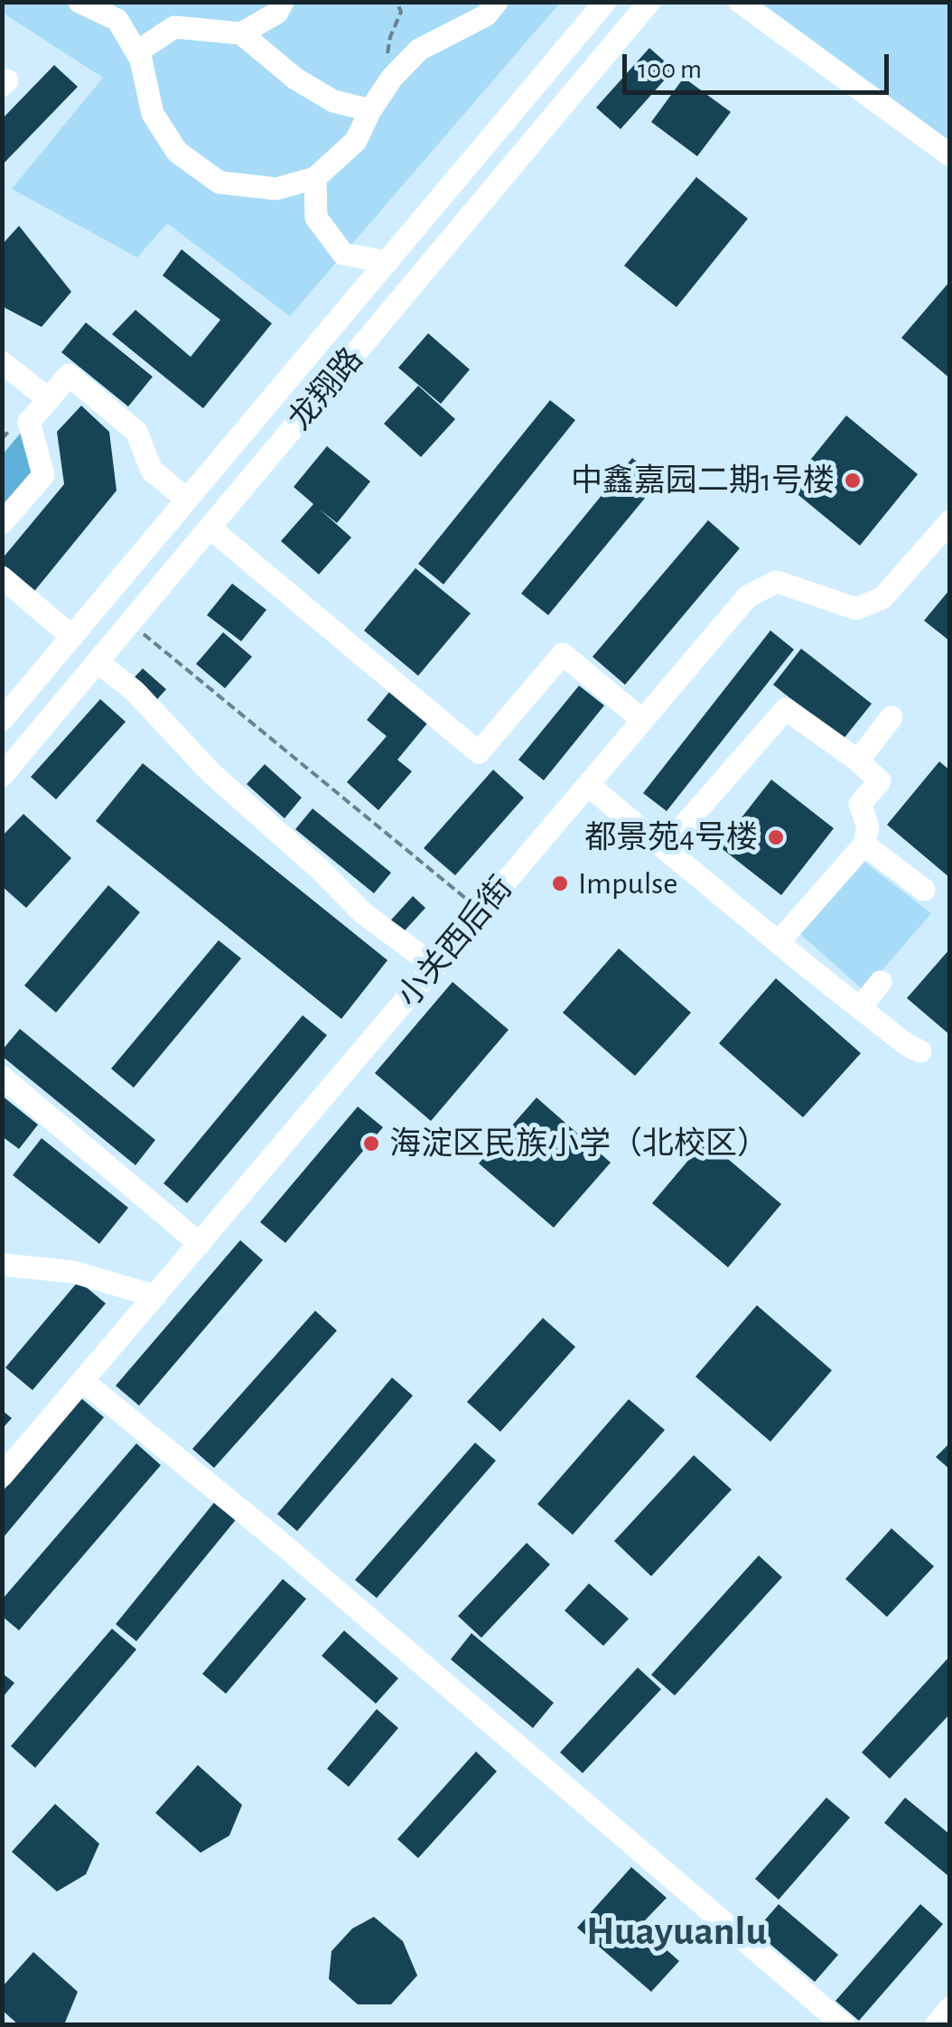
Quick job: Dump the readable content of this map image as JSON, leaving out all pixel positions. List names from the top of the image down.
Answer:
{
  "streets": {
    "street": ["龙翔路", "小关西后街"]
  },
  "districts": ["Huayuanlu"],
  "places": [
    "中鑫嘉园二期1号楼",
    "都景苑4号楼",
    "Impulse",
    "海淀区民族小学（北校区）"
  ],
  "scale_bar": "100 m"
}
